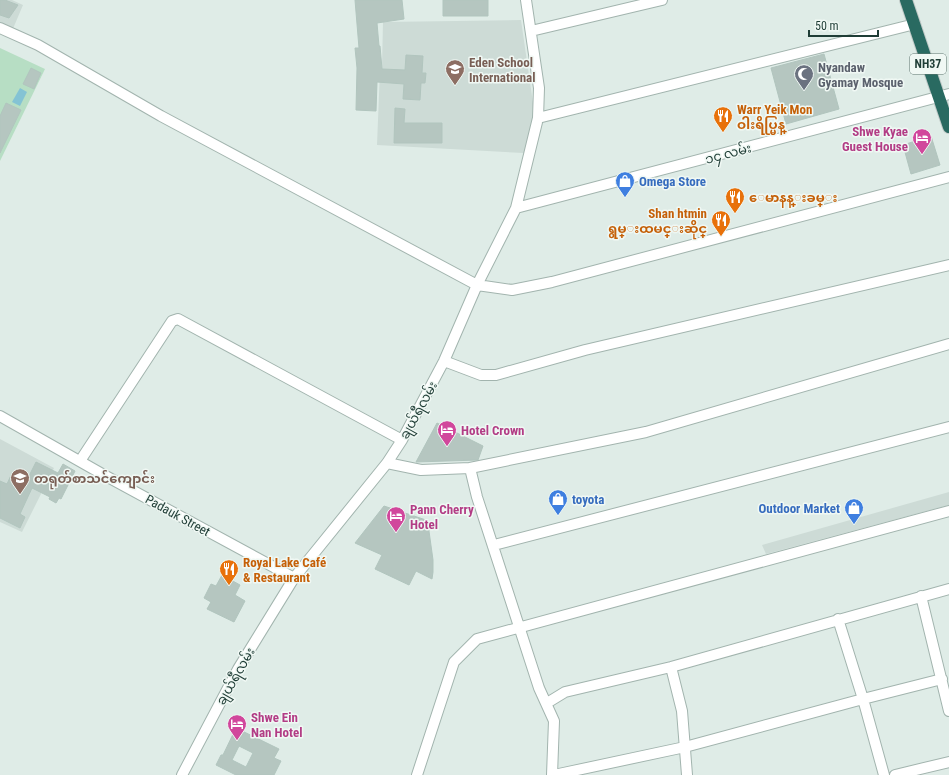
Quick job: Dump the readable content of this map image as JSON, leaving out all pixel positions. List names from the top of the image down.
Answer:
{
  "streets": {
    "highway": ["NH37"],
    "street": ["၁၄ လမ်း", "ချယ်ရီလမ်း", "Padauk Street"]
  },
  "crossings": [
    ["NH37", "၁၄ လမ်း"],
    ["၁၄ လမ်း", "ချယ်ရီလမ်း"],
    ["ချယ်ရီလမ်း", "Padauk Street"]
  ],
  "places": {
    "school or university": ["Eden School International", "တရုတ်စာသင်ကျောင်း"],
    "mosque": ["Nyandaw Gyamay Mosque"],
    "restaurant": [
      "Warr Yeik Mon ဝါးရိပ္မြန္",
      "ေမာနန္းခမ္း",
      "Shan htmin ရွမ္းထမင္းဆိုင္",
      "Royal Lake Café & Restaurant"
    ],
    "hotel": [
      "Shwe Kyae Guest House",
      "Hotel Crown",
      "Pann Cherry Hotel",
      "Shwe Ein Nan Hotel"
    ],
    "shop": ["Omega Store", "toyota", "Outdoor Market"]
  },
  "scale_bar": "50 m"
}
